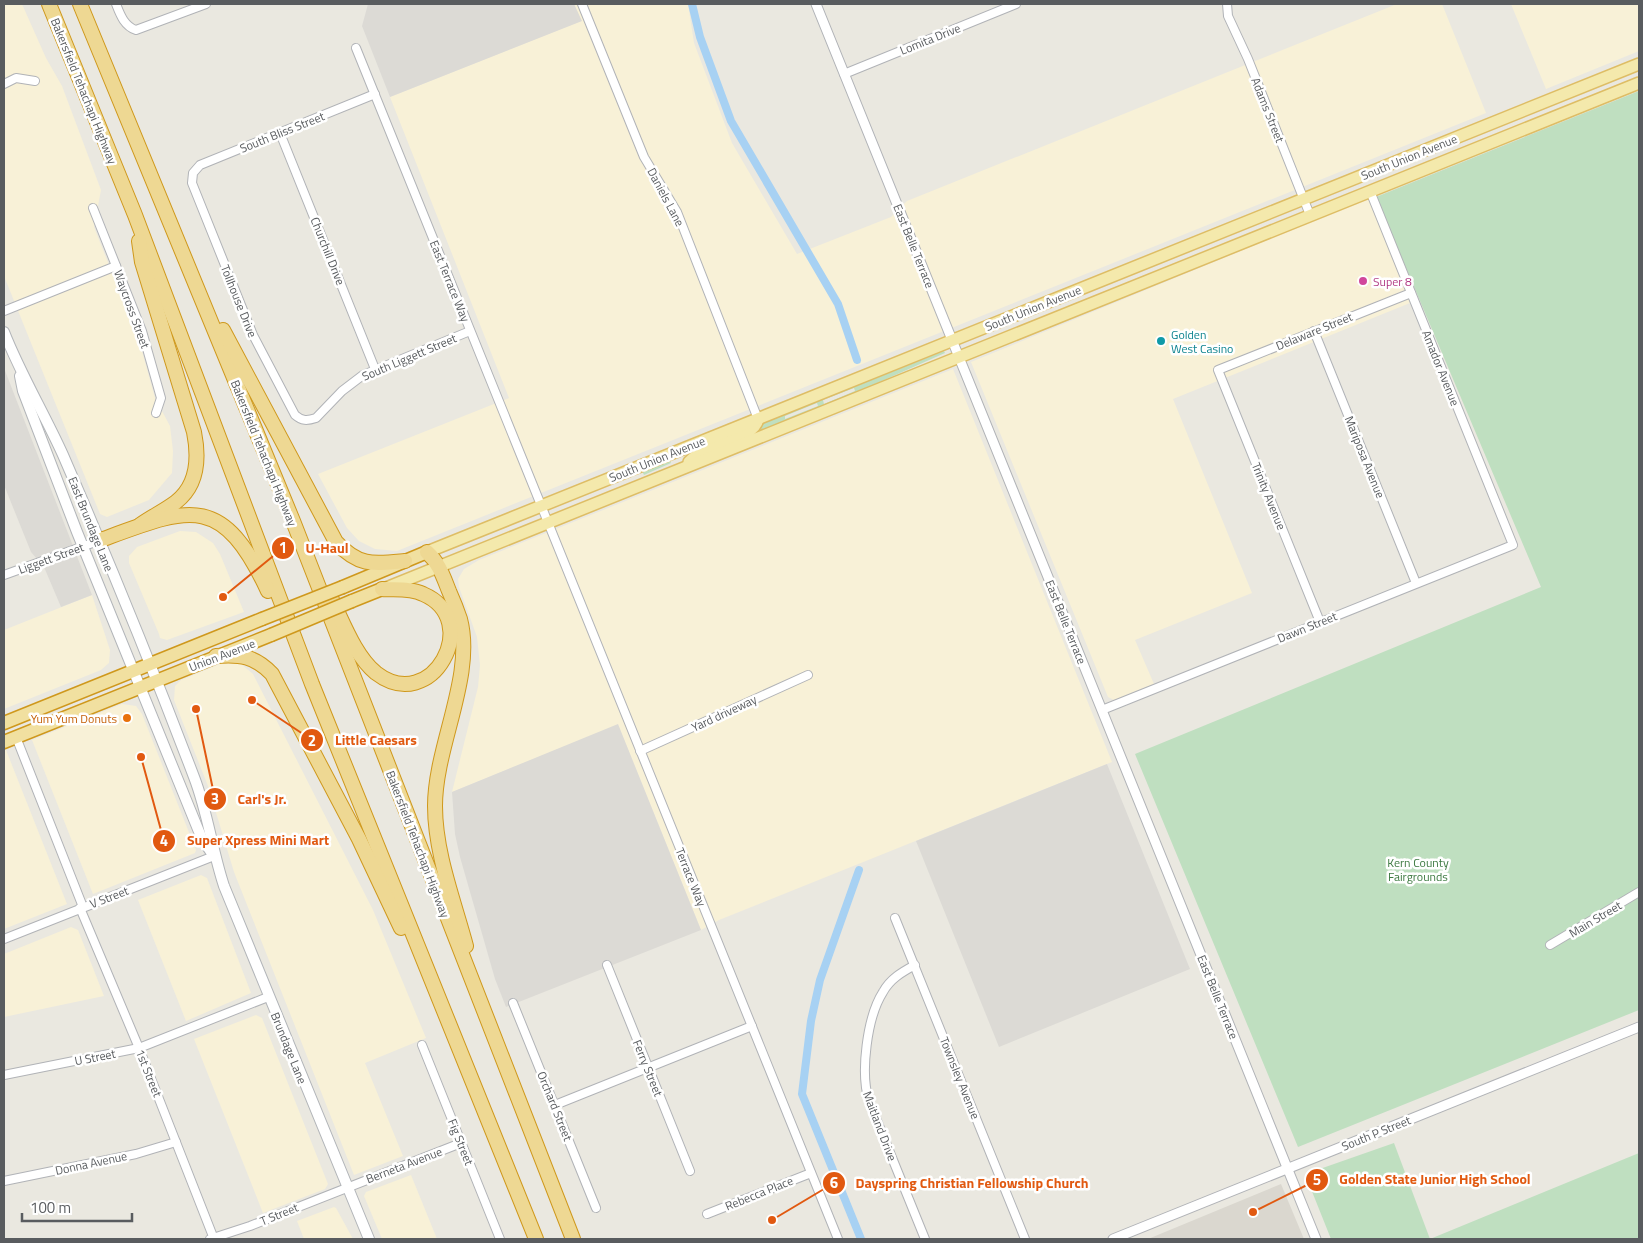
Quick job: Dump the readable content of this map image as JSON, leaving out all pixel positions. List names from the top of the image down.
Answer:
{
  "streets": {
    "highway": ["Bakersfield Tehachapi Highway", "Union Avenue"],
    "main road": ["South Union Avenue", "East Brundage Lane", "Brundage Lane"],
    "street": [
      "Lomita Drive",
      "Adams Street",
      "South Bliss Street",
      "Daniels Lane",
      "East Belle Terrace",
      "Churchill Drive",
      "East Terrace Way",
      "Tollhouse Drive",
      "Waycross Street",
      "Delaware Street",
      "South Liggett Street",
      "Amador Avenue",
      "Mariposa Avenue",
      "Trinity Avenue",
      "Liggett Street",
      "Dawn Street",
      "Yard driveway",
      "Terrace Way",
      "V Street",
      "Main Street",
      "U Street",
      "Ferry Street",
      "1st Street",
      "Townsley Avenue",
      "Orchard Street",
      "Maitland Drive",
      "South P Street",
      "Fig Street",
      "Donna Avenue",
      "Berneta Avenue",
      "Rebecca Place",
      "T Street"
    ]
  },
  "crossings": [
    ["Lomita Drive", "East Belle Terrace"],
    ["Adams Street", "South Union Avenue"],
    ["South Bliss Street", "Churchill Drive"],
    ["South Bliss Street", "East Terrace Way"],
    ["South Bliss Street", "Tollhouse Drive"],
    ["South Union Avenue", "Daniels Lane"],
    ["South Union Avenue", "East Belle Terrace"],
    ["South Union Avenue", "East Terrace Way"],
    ["South Union Avenue", "Amador Avenue"],
    ["South Union Avenue", "Union Avenue"],
    ["South Union Avenue", "Terrace Way"],
    ["East Belle Terrace", "Dawn Street"],
    ["East Belle Terrace", "South P Street"],
    ["Churchill Drive", "South Liggett Street"],
    ["East Terrace Way", "South Liggett Street"],
    ["East Terrace Way", "Terrace Way"],
    ["Tollhouse Drive", "South Liggett Street"],
    ["Delaware Street", "Amador Avenue"],
    ["Delaware Street", "Mariposa Avenue"],
    ["Delaware Street", "Trinity Avenue"],
    ["Amador Avenue", "Dawn Street"],
    ["Mariposa Avenue", "Dawn Street"],
    ["Trinity Avenue", "Dawn Street"],
    ["East Brundage Lane", "Liggett Street"],
    ["East Brundage Lane", "Union Avenue"],
    ["East Brundage Lane", "Brundage Lane"],
    ["Union Avenue", "Brundage Lane"],
    ["Union Avenue", "1st Street"],
    ["Yard driveway", "Terrace Way"],
    ["Terrace Way", "Rebecca Place"],
    ["V Street", "Brundage Lane"],
    ["V Street", "1st Street"],
    ["Brundage Lane", "U Street"],
    ["Brundage Lane", "Berneta Avenue"],
    ["Brundage Lane", "T Street"],
    ["U Street", "1st Street"],
    ["1st Street", "Donna Avenue"],
    ["1st Street", "T Street"],
    ["Townsley Avenue", "Maitland Drive"],
    ["Fig Street", "Berneta Avenue"],
    ["Berneta Avenue", "T Street"]
  ],
  "parks": ["Kern County Fairgrounds"],
  "places": [
    "Super 8",
    "Golden West Casino",
    "U-Haul",
    "Little Caesars",
    "Carl's Jr.",
    "Yum Yum Donuts",
    "Super Xpress Mini Mart",
    "Golden State Junior High School",
    "Dayspring Christian Fellowship Church"
  ],
  "scale_bar": "100 m"
}
